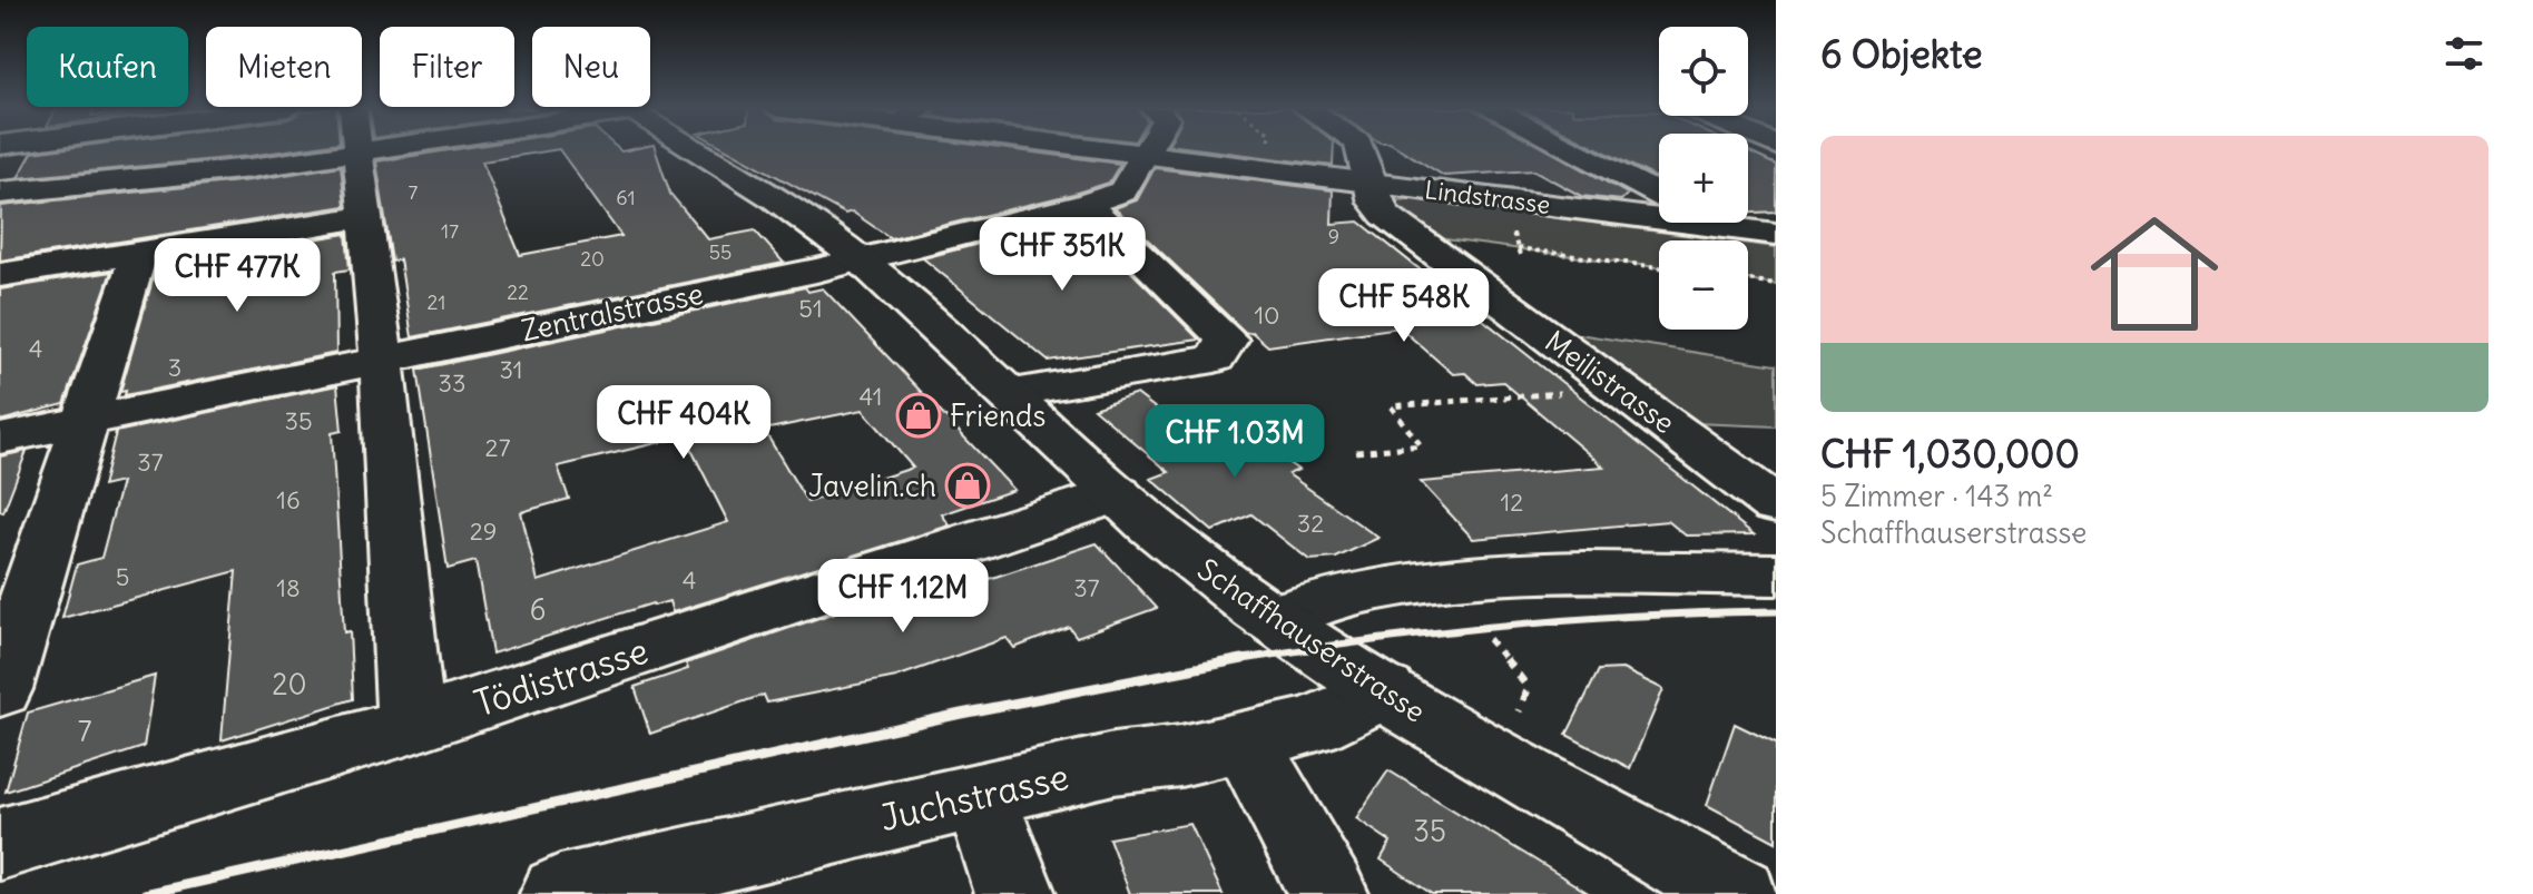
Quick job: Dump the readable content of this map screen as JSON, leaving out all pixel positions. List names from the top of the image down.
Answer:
{
  "streets": {
    "street": [
      "Lindstrasse",
      "Zentralstrasse",
      "Meilistrasse",
      "Schaffhauserstrasse",
      "Tödistrasse",
      "Juchstrasse"
    ]
  },
  "crossings": [
    ["Lindstrasse", "Zentralstrasse"],
    ["Lindstrasse", "Meilistrasse"],
    ["Zentralstrasse", "Schaffhauserstrasse"],
    ["Schaffhauserstrasse", "Tödistrasse"],
    ["Schaffhauserstrasse", "Juchstrasse"]
  ],
  "places": {
    "shop": ["Friends", "Javelin.ch"]
  },
  "house_numbers": [
    "7",
    "61",
    "17",
    "9",
    "55",
    "20",
    "22",
    "21",
    "51",
    "10",
    "4",
    "3",
    "31",
    "33",
    "41",
    "35",
    "27",
    "37",
    "16",
    "12",
    "32",
    "29",
    "5",
    "4",
    "18",
    "37",
    "6",
    "20",
    "7",
    "35"
  ],
  "page": {
    "heading": "6 Objekte",
    "map_buttons": ["+", "−"],
    "chip": [
      "Kaufen",
      "Mieten",
      "Filter",
      "Neu"
    ],
    "list": [
      {
        "name": "CHF 1,030,000",
        "note": "5 Zimmer · 143 m² · Schaffhauserstrasse"
      }
    ],
    "price": [
      "CHF 351K",
      "CHF 477K",
      "CHF 548K",
      "CHF 404K",
      "CHF 1.03M",
      "CHF 1.12M"
    ]
  }
}
